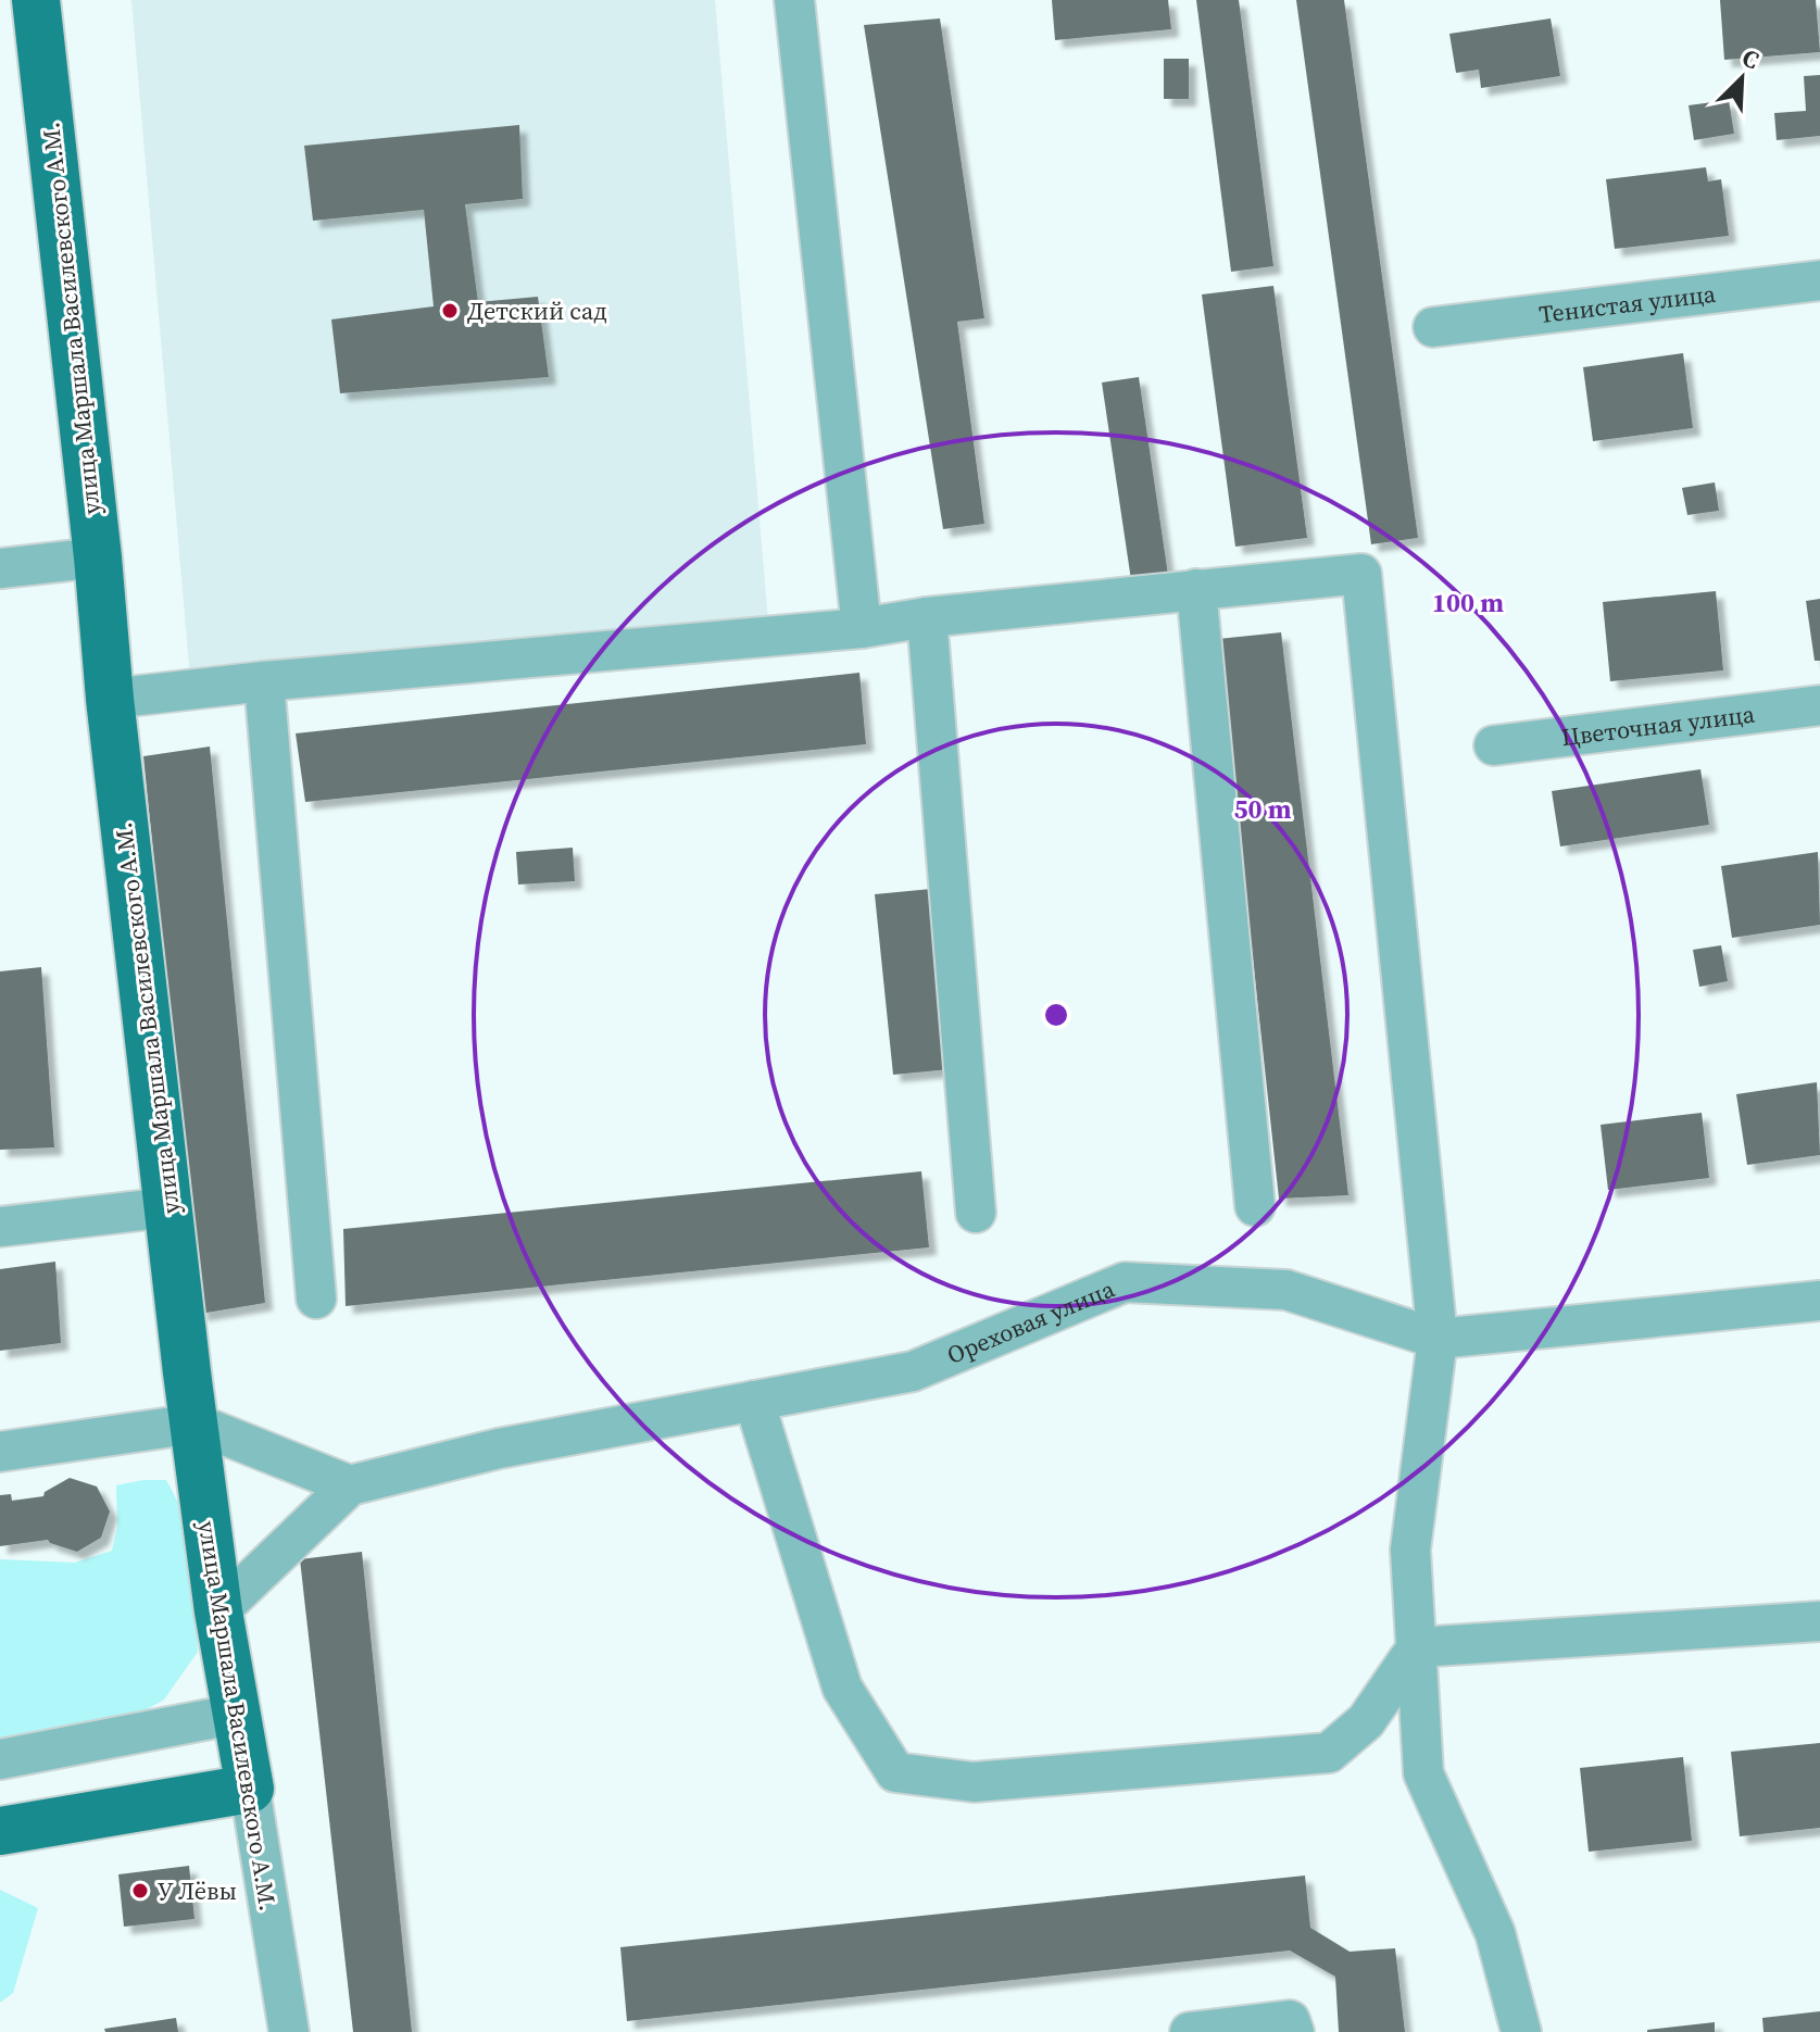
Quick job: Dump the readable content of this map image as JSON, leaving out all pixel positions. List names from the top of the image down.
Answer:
{
  "streets": {
    "main road": ["улица Маршала Василевского А.М."],
    "street": ["Тенистая улица", "Цветочная улица", "Ореховая улица"]
  },
  "crossings": [
    ["улица Маршала Василевского А.М.", "Ореховая улица"]
  ],
  "places": ["Детский сад", "У Лёвы"],
  "north": "top right",
  "rings": ["100 m", "50 m"]
}
